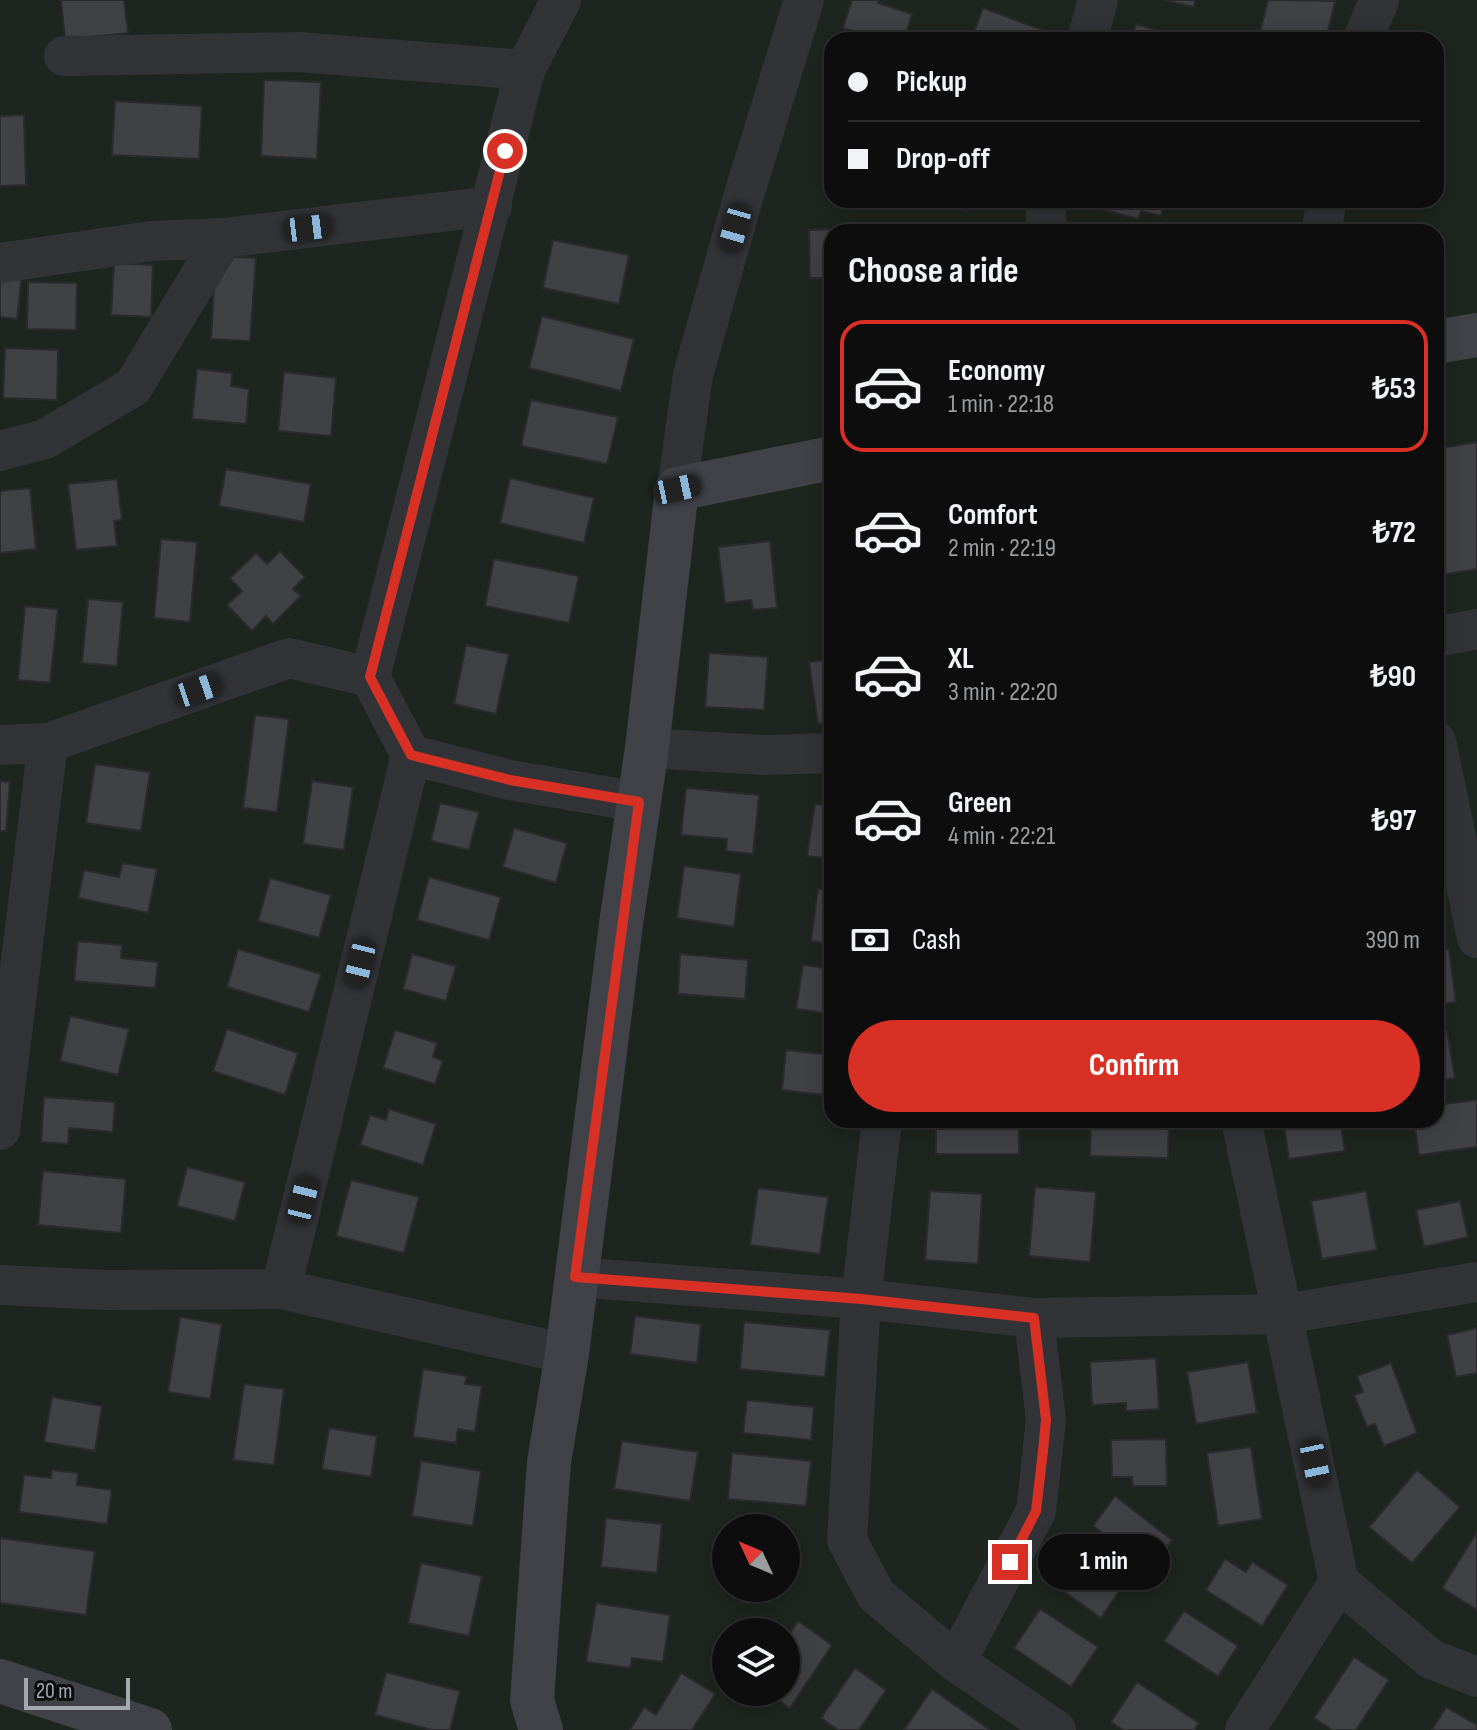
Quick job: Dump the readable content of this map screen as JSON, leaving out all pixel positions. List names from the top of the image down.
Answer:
{
  "scale_bar": "20 m",
  "north": "top left",
  "page": {
    "banner": ["Pickup", "Drop-off"],
    "heading": "Choose a ride",
    "list": [
      {
        "name": "Economy",
        "note": "1 min · 22:18",
        "value": "₺53"
      },
      {
        "name": "Comfort",
        "note": "2 min · 22:19",
        "value": "₺72"
      },
      {
        "name": "XL",
        "note": "3 min · 22:20",
        "value": "₺90"
      },
      {
        "name": "Green",
        "note": "4 min · 22:21",
        "value": "₺97"
      }
    ],
    "pay": ["Cash", "390 m"],
    "buttons": "Confirm",
    "bubble": "1 min",
    "scale": "20 m"
  }
}
